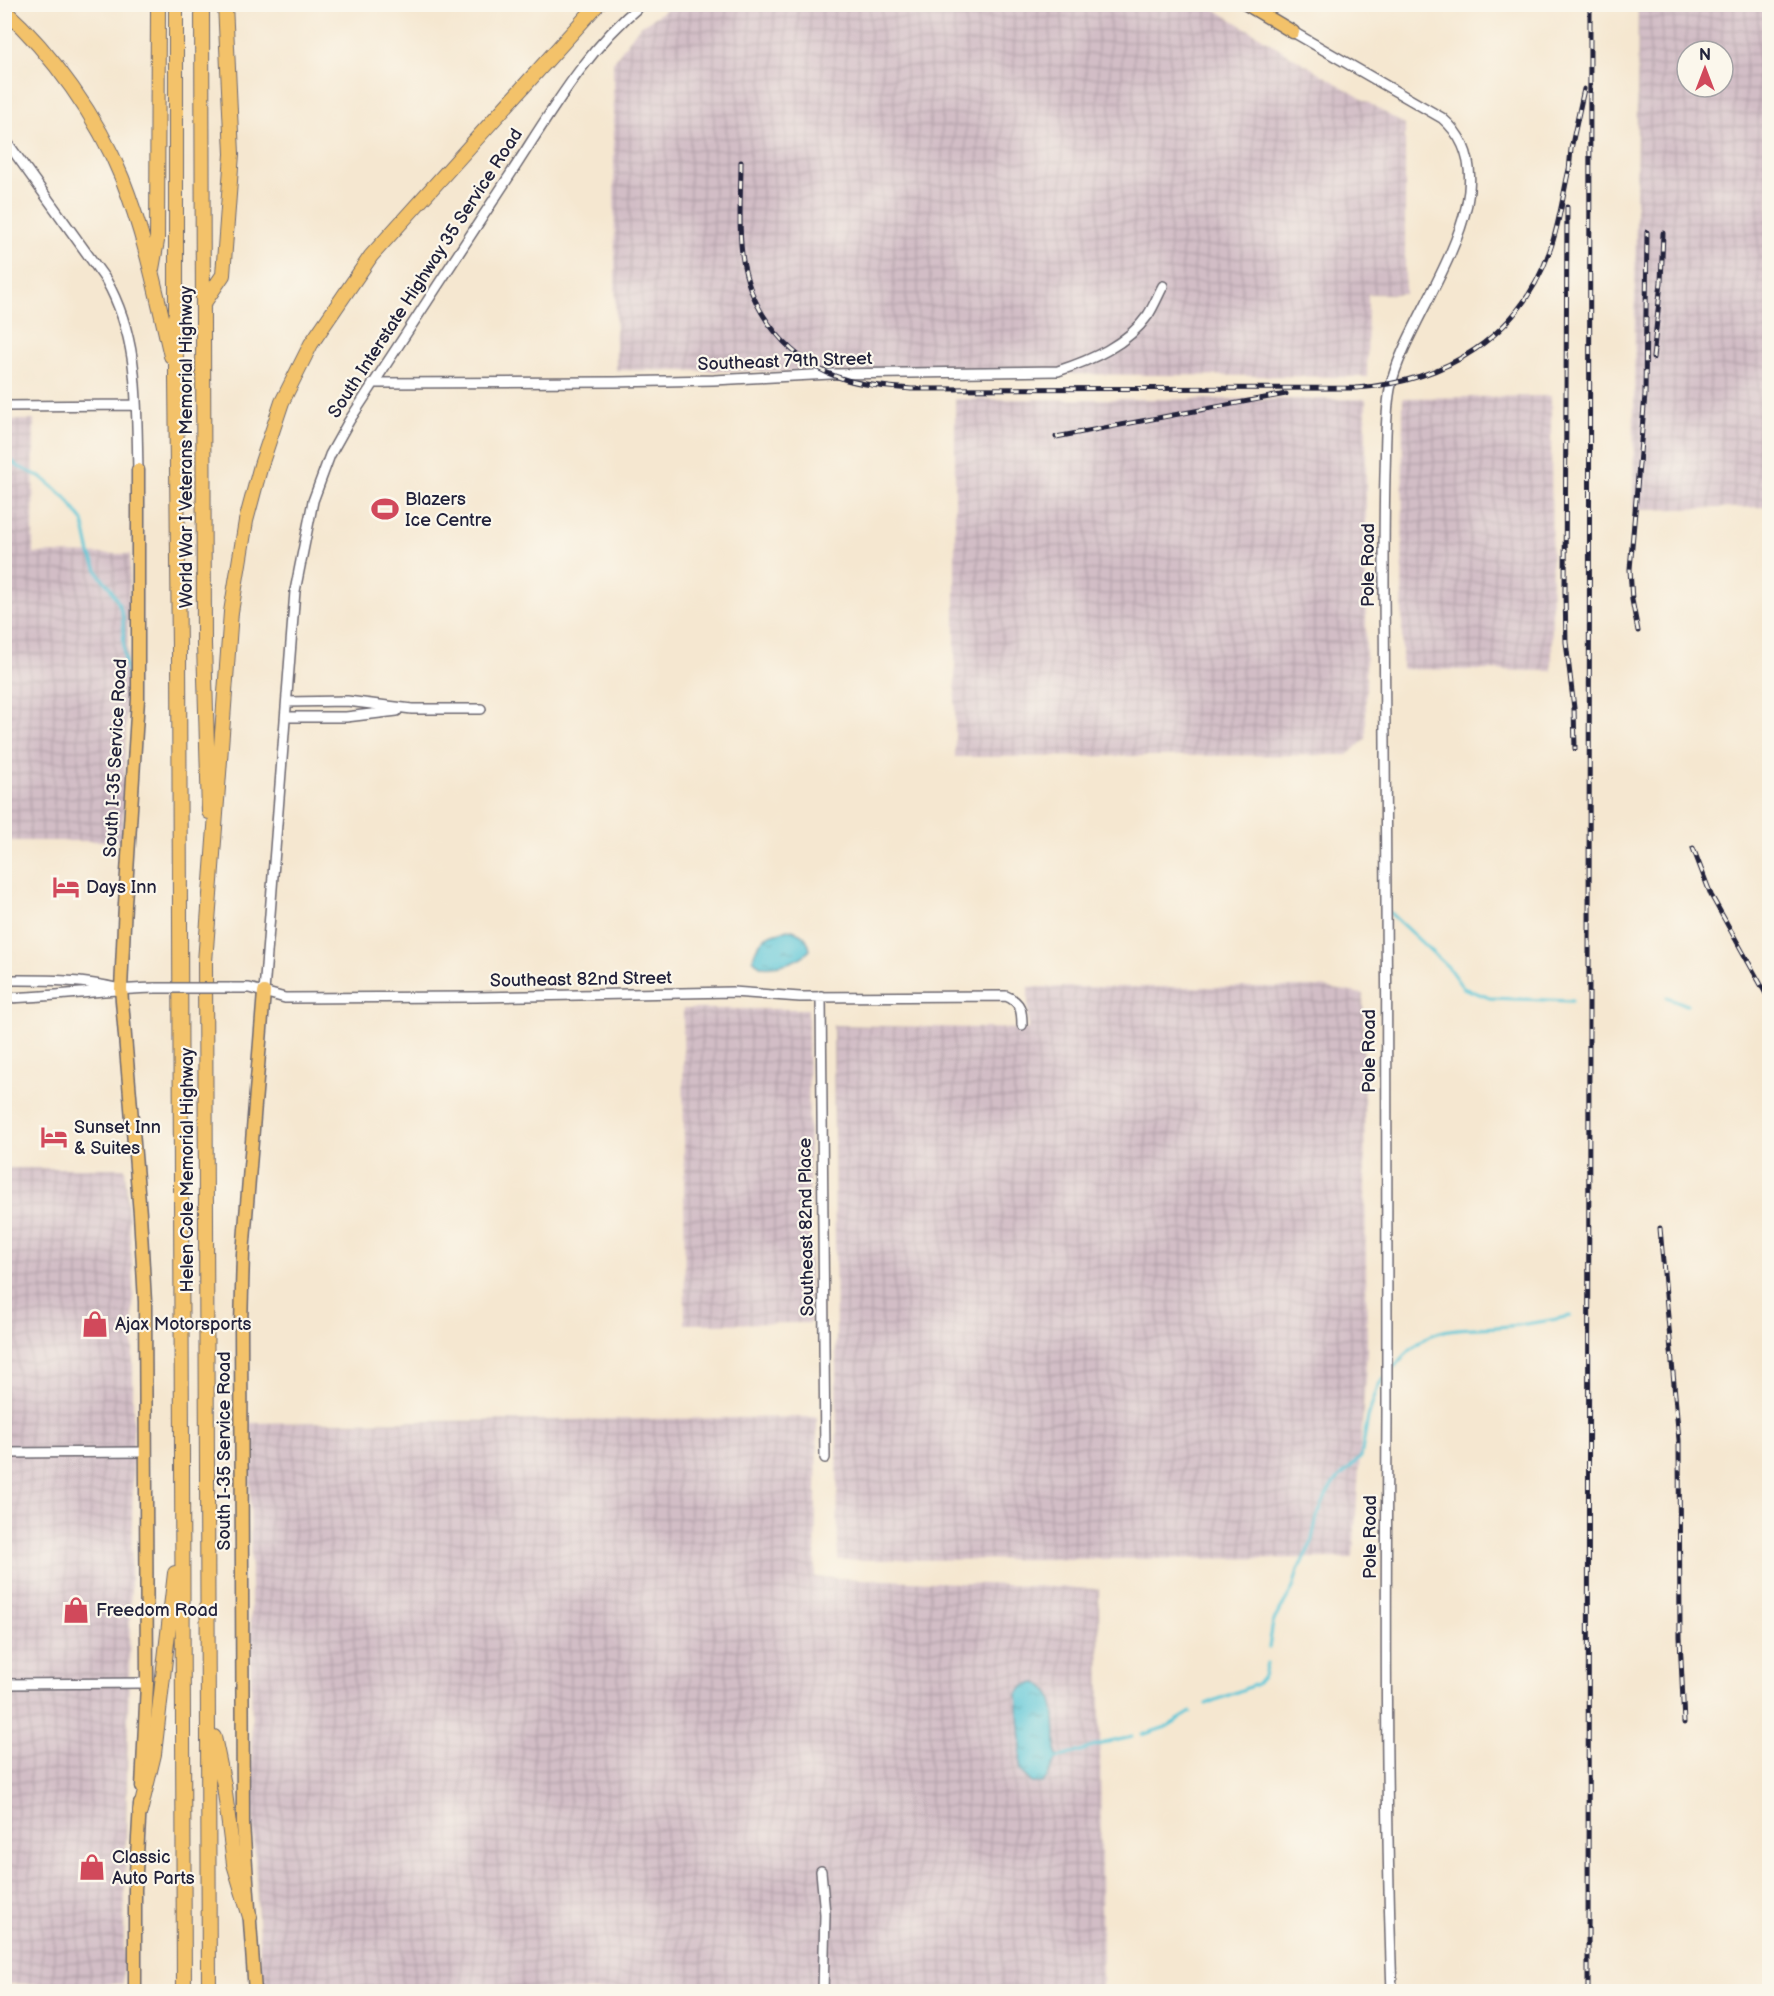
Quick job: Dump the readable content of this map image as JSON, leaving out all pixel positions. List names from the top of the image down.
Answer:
{
  "streets": {
    "highway": ["World War I Veterans Memorial Highway", "Helen Cole Memorial Highway"],
    "main road": ["South I-35 Service Road"],
    "street": [
      "South Interstate Highway 35 Service Road",
      "Southeast 79th Street",
      "Pole Road",
      "Southeast 82nd Street",
      "Southeast 82nd Place"
    ]
  },
  "crossings": [
    ["South Interstate Highway 35 Service Road", "Southeast 79th Street"],
    ["South Interstate Highway 35 Service Road", "South I-35 Service Road"],
    ["World War I Veterans Memorial Highway", "Helen Cole Memorial Highway"],
    ["South I-35 Service Road", "Southeast 82nd Street"],
    ["Southeast 82nd Street", "Southeast 82nd Place"]
  ],
  "places": {
    "sports": ["Blazers Ice Centre"],
    "hotel": ["Days Inn", "Sunset Inn & Suites"],
    "shop": ["Ajax Motorsports", "Freedom Road", "Classic Auto Parts"]
  },
  "north": "top"
}
